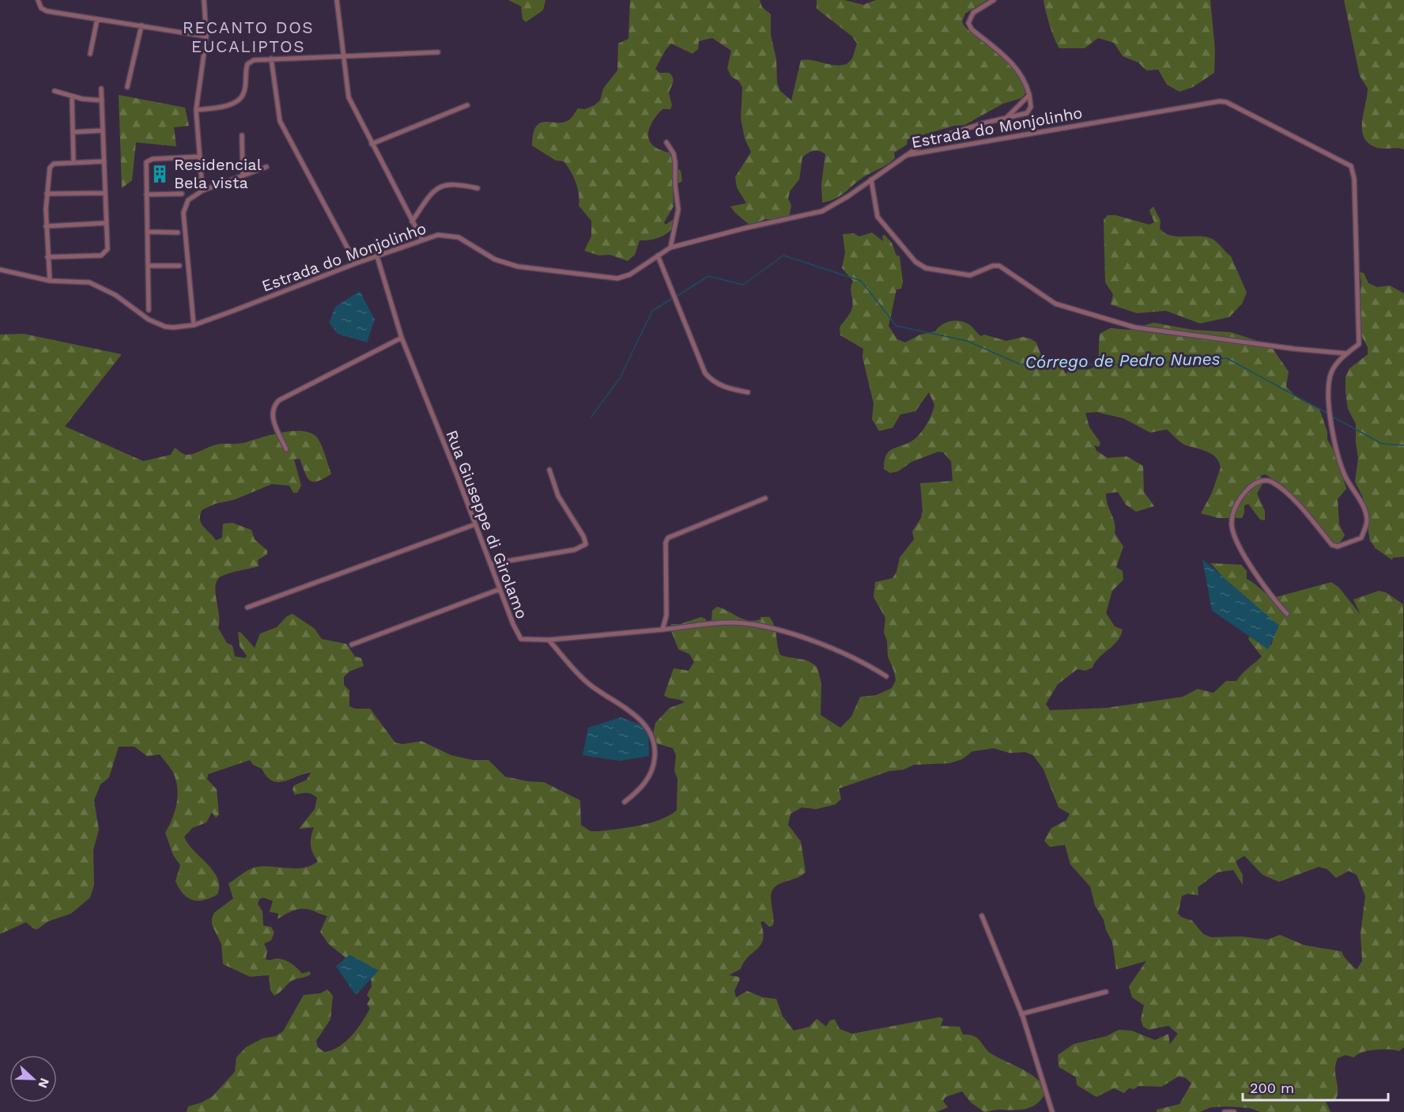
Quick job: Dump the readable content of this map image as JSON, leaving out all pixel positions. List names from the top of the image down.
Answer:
{
  "streets": {
    "street": ["Estrada do Monjolinho", "Rua Giuseppe di Girolamo"]
  },
  "crossings": [
    ["Estrada do Monjolinho", "Rua Giuseppe di Girolamo"]
  ],
  "districts": ["RECANTO DOS EUCALIPTOS"],
  "water": ["Córrego de Pedro Nunes"],
  "places": {
    "building": ["Residencial Bela vista"]
  },
  "scale_bar": "200 m",
  "north": "right"
}
